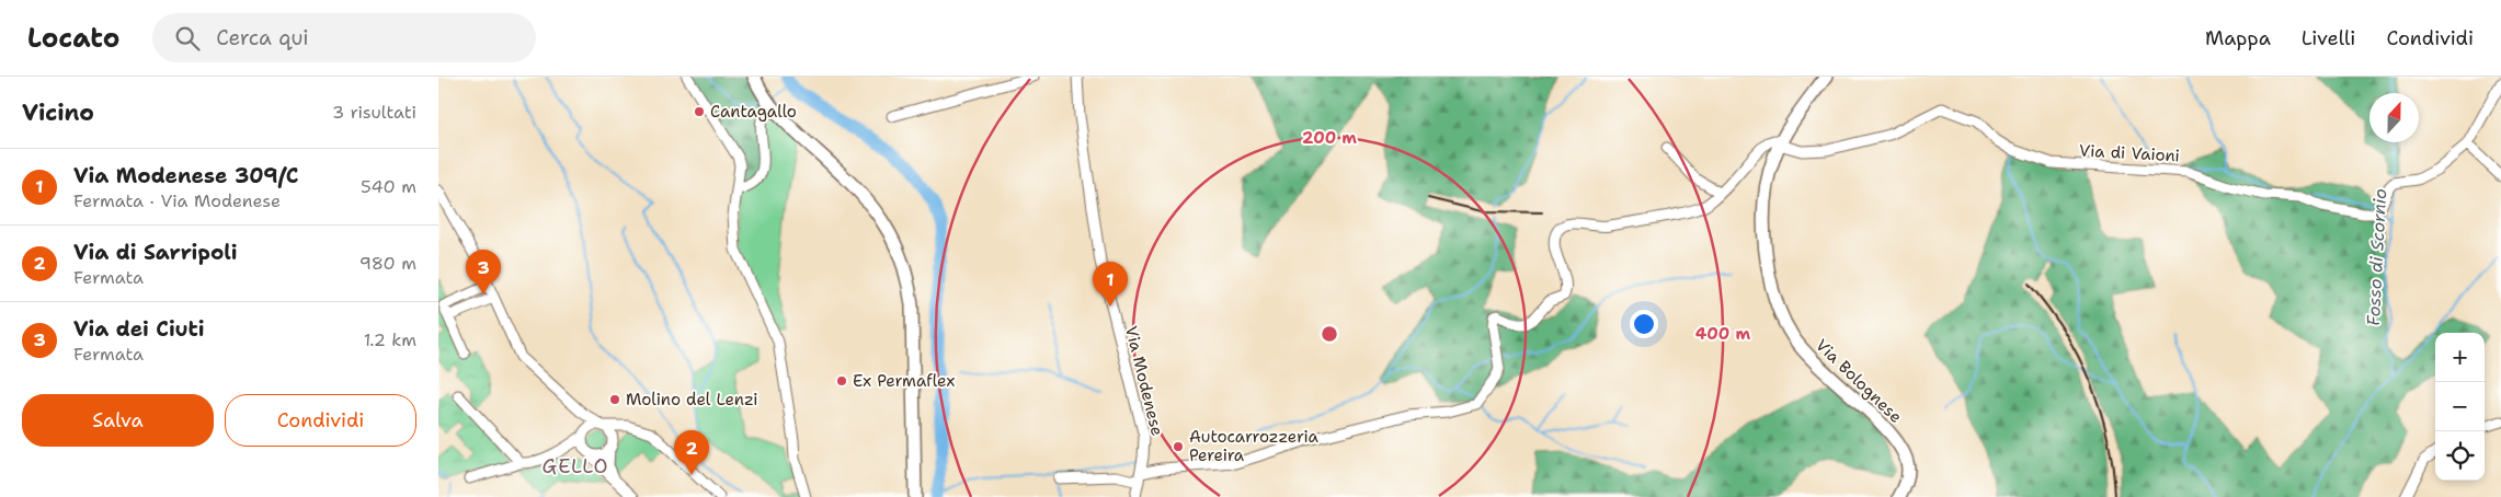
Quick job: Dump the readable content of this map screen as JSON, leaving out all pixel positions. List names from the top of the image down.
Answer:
{
  "streets": {
    "main road": ["Via Bolognese"],
    "street": ["Via di Vaioni", "Via Modenese"]
  },
  "crossings": [
    ["Via di Vaioni", "Via Bolognese"]
  ],
  "districts": ["GELLO"],
  "water": ["Fosso di Scornio"],
  "places": [
    "Cantagallo",
    "Ex Permaflex",
    "Molino del Lenzi",
    "Autocarrozzeria Pereira"
  ],
  "north": "top",
  "page": {
    "header": "Locato",
    "search": "Cerca qui",
    "nav": ["Mappa", "Livelli", "Condividi"],
    "heading": ["Vicino", "3 risultati"],
    "list": [
      {
        "mark": "1",
        "name": "Via Modenese 309/C",
        "note": "Fermata · Via Modenese",
        "value": "540 m"
      },
      {
        "mark": "2",
        "name": "Via di Sarripoli",
        "note": "Fermata",
        "value": "980 m"
      },
      {
        "mark": "3",
        "name": "Via dei Ciuti",
        "note": "Fermata",
        "value": "1.2 km"
      }
    ],
    "pins": ["3", "1", "2"],
    "map_buttons": ["+", "−"],
    "buttons": ["Salva", "Condividi"]
  },
  "rings": ["200 m", "400 m"]
}
